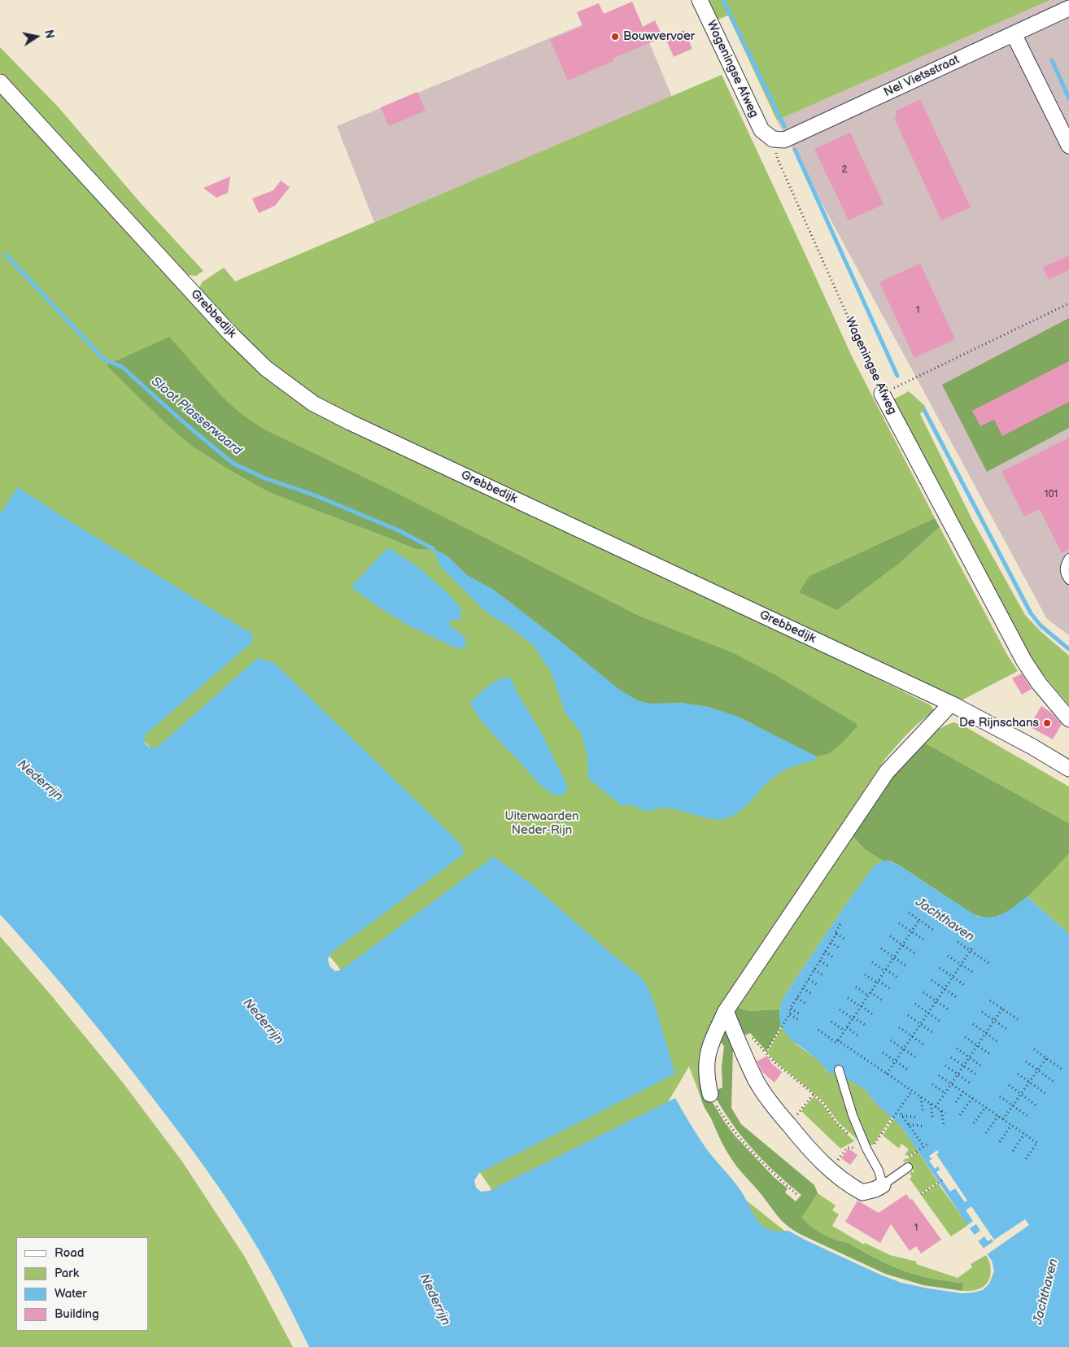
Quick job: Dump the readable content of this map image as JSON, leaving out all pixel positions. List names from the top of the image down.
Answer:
{
  "streets": {
    "street": ["Wageningse Afweg", "Nel Vietsstraat", "Grebbedijk"]
  },
  "crossings": [
    ["Wageningse Afweg", "Nel Vietsstraat"]
  ],
  "water": ["Sloot Plasserwaard", "Nederrijn", "Jachthaven"],
  "parks": ["Uiterwaarden Neder-Rijn"],
  "places": ["Bouwvervoer", "De Rijnschans"],
  "house_numbers": [
    "2",
    "1",
    "101",
    "1"
  ],
  "legend": [
    "Road",
    "Park",
    "Water",
    "Building"
  ],
  "north": "right"
}
